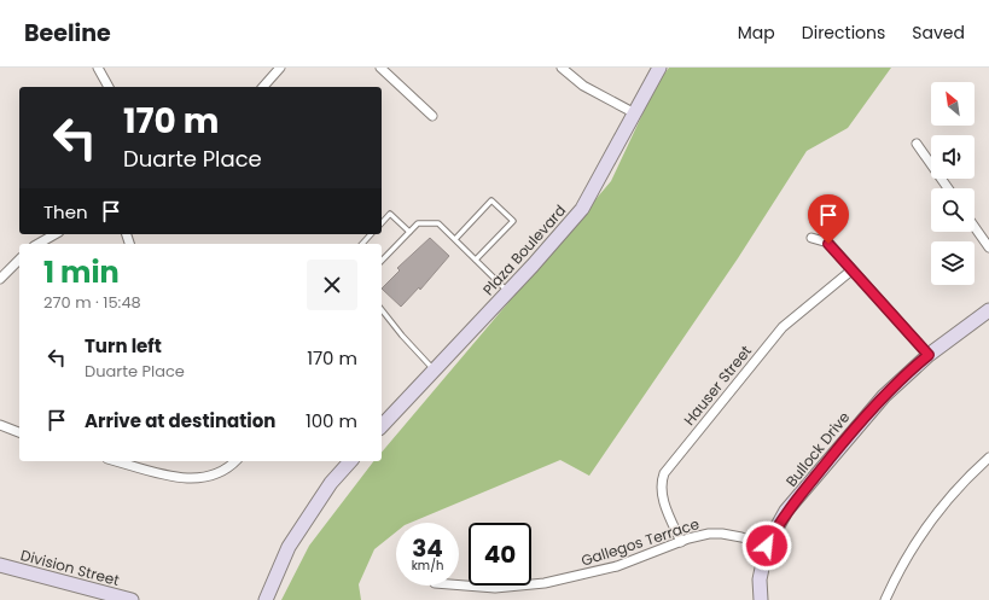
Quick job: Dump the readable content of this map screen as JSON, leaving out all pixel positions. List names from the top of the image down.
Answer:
{
  "streets": {
    "main road": ["Plaza Boulevard", "Bullock Drive", "Division Street"],
    "street": ["Hauser Street", "Gallegos Terrace"]
  },
  "crossings": [
    ["Hauser Street", "Gallegos Terrace"],
    ["Bullock Drive", "Gallegos Terrace"]
  ],
  "north": "top left",
  "page": {
    "header": "Beeline",
    "nav": ["Map", "Directions", "Saved"],
    "turn": ["170 m", "Duarte Place"],
    "then": "Then",
    "heading": ["1 min", "270 m · 15:48"],
    "list": [
      {
        "name": "Turn left",
        "note": "Duarte Place",
        "value": "170 m"
      },
      {
        "name": "Arrive at destination",
        "value": "100 m"
      }
    ],
    "speed": "34 km/h",
    "limit": "40"
  }
}
